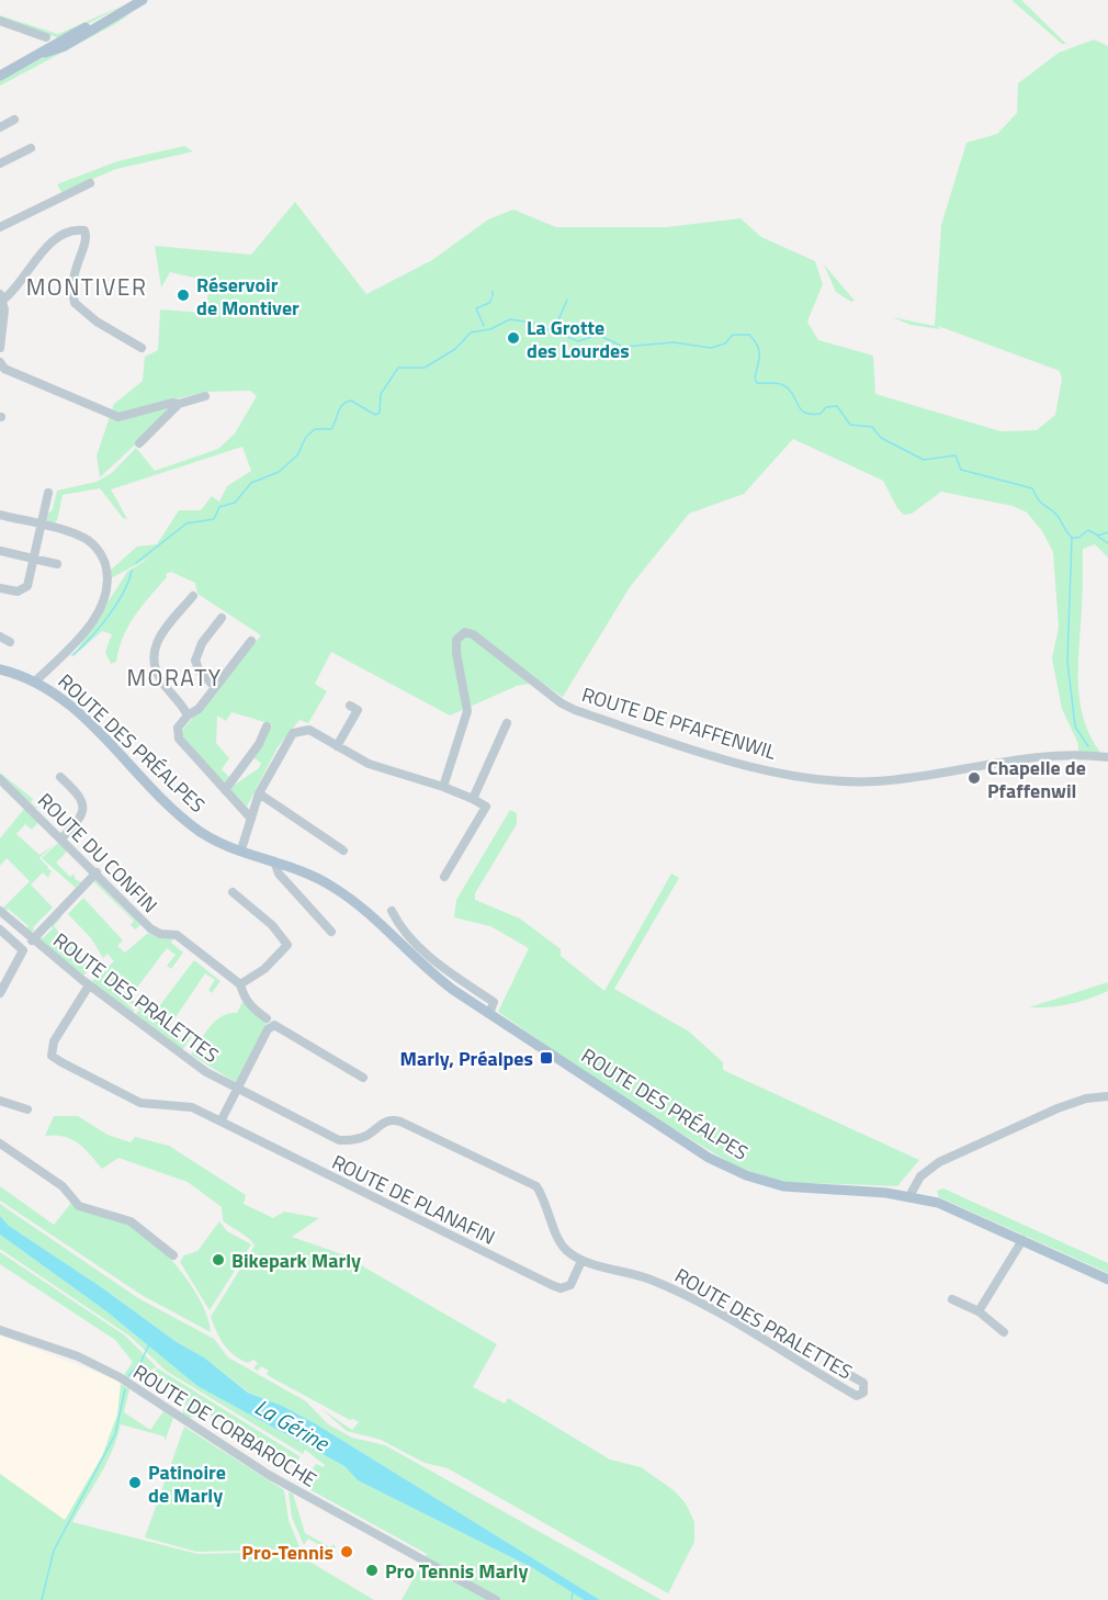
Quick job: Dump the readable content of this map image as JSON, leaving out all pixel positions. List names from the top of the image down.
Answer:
{
  "streets": {
    "main road": ["ROUTE DES PRÉALPES"],
    "street": [
      "ROUTE DE PFAFFENWIL",
      "ROUTE DU CONFIN",
      "ROUTE DES PRALETTES",
      "ROUTE DE PLANAFIN",
      "ROUTE DE CORBAROCHE"
    ]
  },
  "crossings": [
    ["ROUTE DU CONFIN", "ROUTE DES PRALETTES"],
    ["ROUTE DES PRALETTES", "ROUTE DE PLANAFIN"]
  ],
  "districts": ["MONTIVER", "MORATY"],
  "water": ["La Gérine"],
  "places": {
    "other": [
      "Réservoir de Montiver",
      "La Grotte des Lourdes",
      "Chapelle de Pfaffenwil",
      "Bikepark Marly",
      "Patinoire de Marly",
      "Pro-Tennis",
      "Pro Tennis Marly"
    ],
    "transit": ["Marly, Préalpes"]
  }
}
